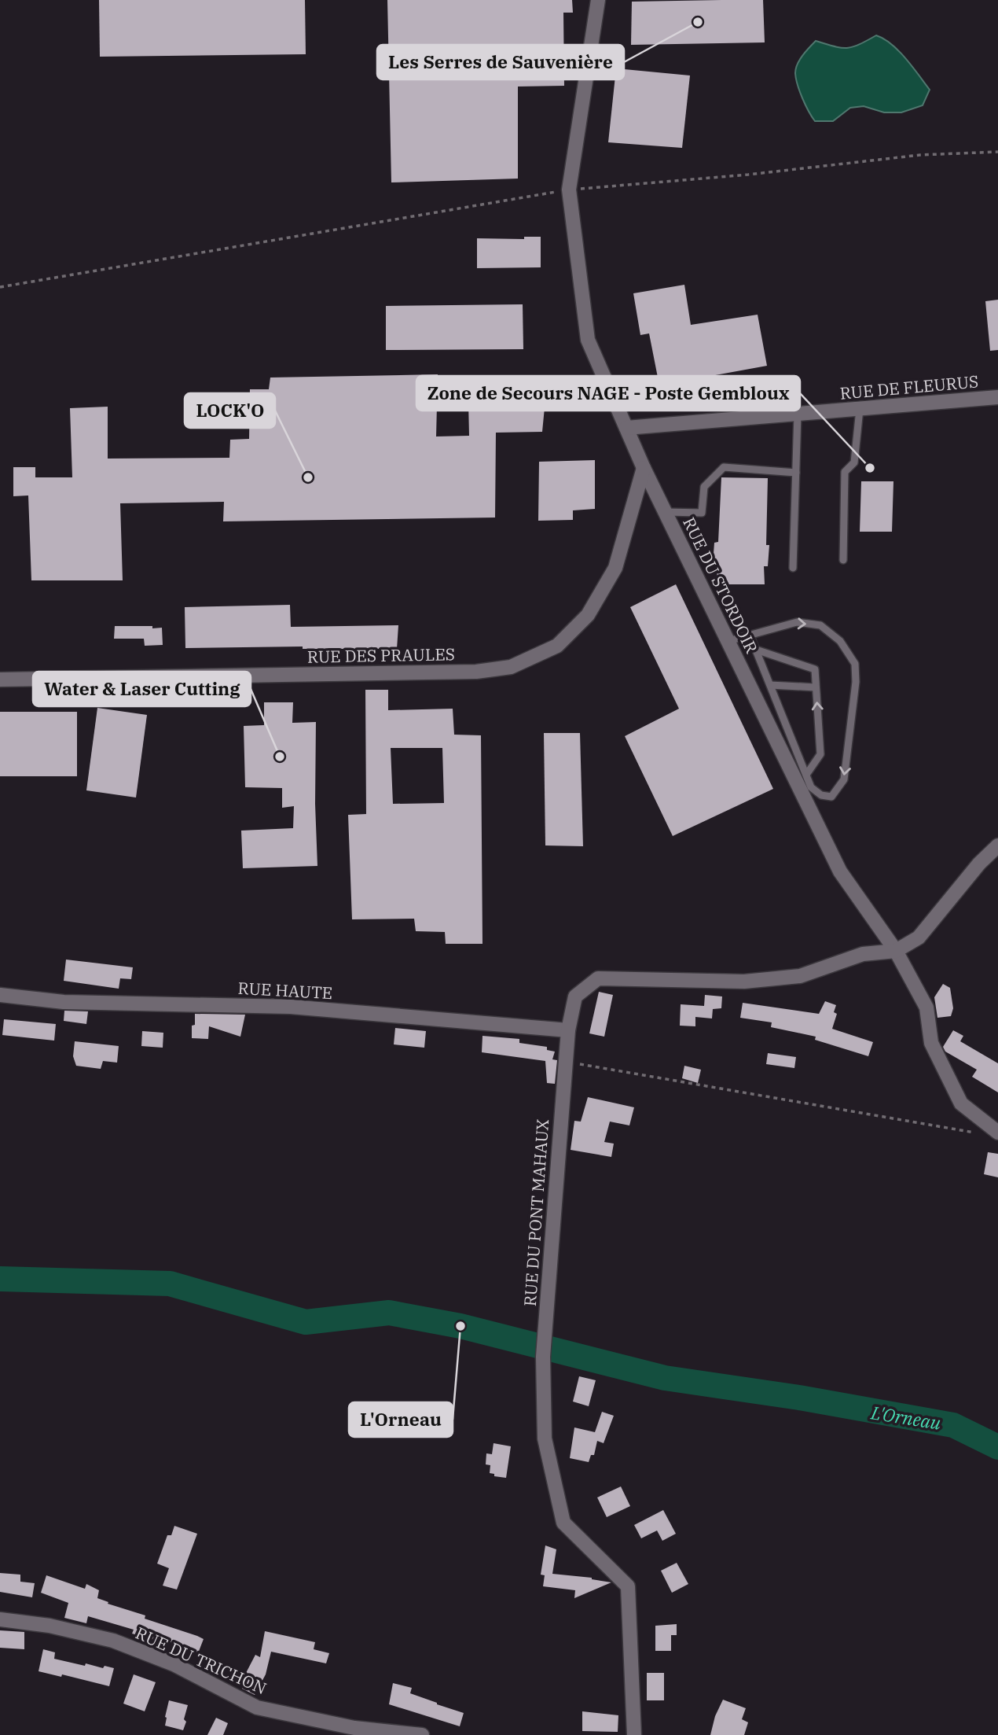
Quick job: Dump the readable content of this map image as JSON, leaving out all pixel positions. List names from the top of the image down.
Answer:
{
  "streets": {
    "street": [
      "RUE DE FLEURUS",
      "RUE DU STORDOIR",
      "RUE DES PRAULES",
      "RUE HAUTE",
      "RUE DU PONT MAHAUX",
      "RUE DU TRICHON"
    ]
  },
  "crossings": [
    ["RUE DE FLEURUS", "RUE DU STORDOIR"],
    ["RUE DU STORDOIR", "RUE DES PRAULES"],
    ["RUE DU STORDOIR", "RUE DU PONT MAHAUX"],
    ["RUE HAUTE", "RUE DU PONT MAHAUX"]
  ],
  "water": ["L'Orneau"],
  "places": [
    "Les Serres de Sauvenière",
    "Zone de Secours NAGE - Poste Gembloux",
    "LOCK'O",
    "Water & Laser Cutting",
    "L'Orneau"
  ]
}
